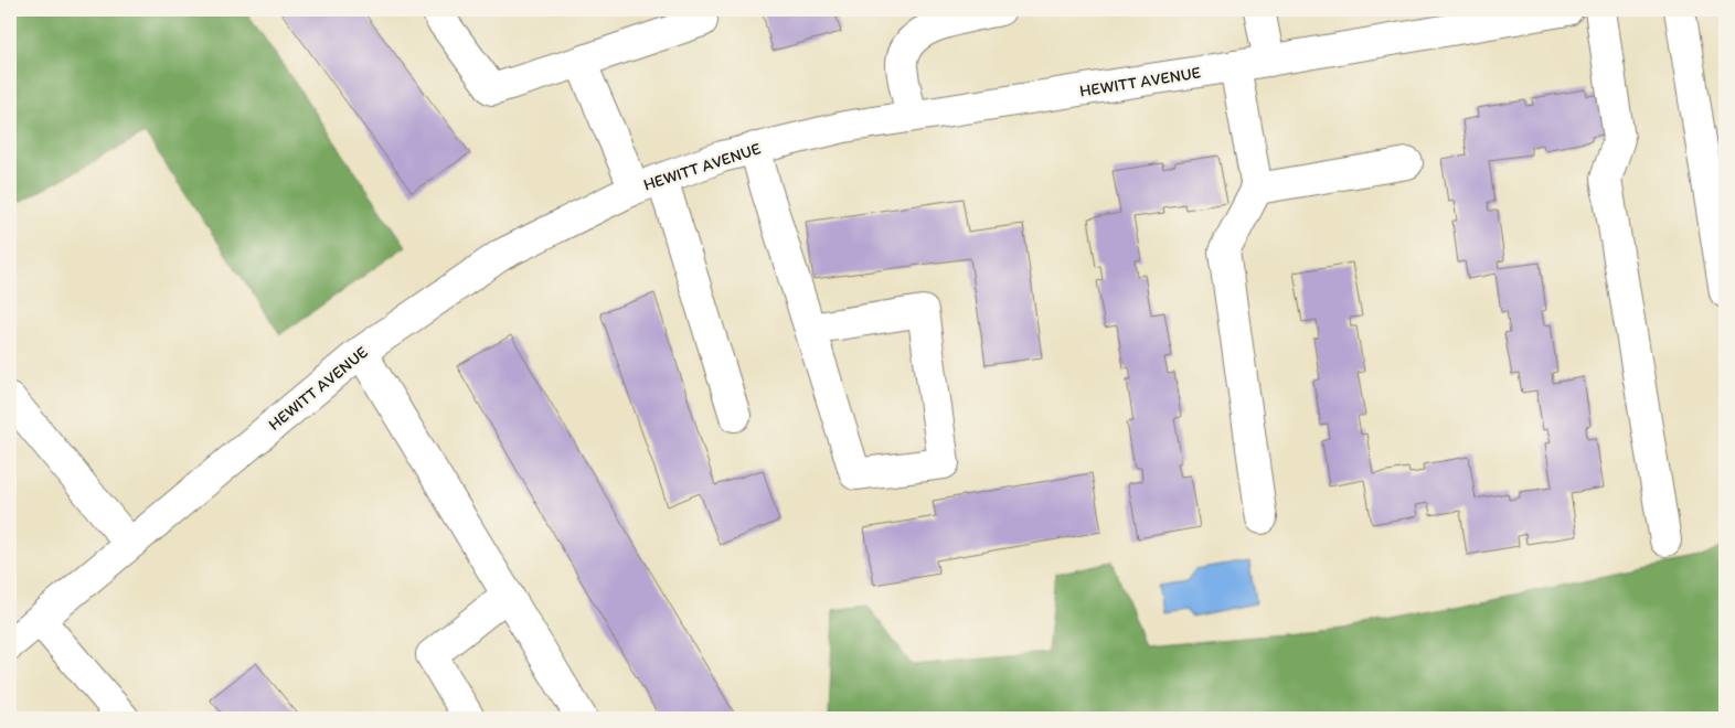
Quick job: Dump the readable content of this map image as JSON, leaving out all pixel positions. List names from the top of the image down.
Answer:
{
  "streets": {
    "street": ["HEWITT AVENUE"]
  }
}
